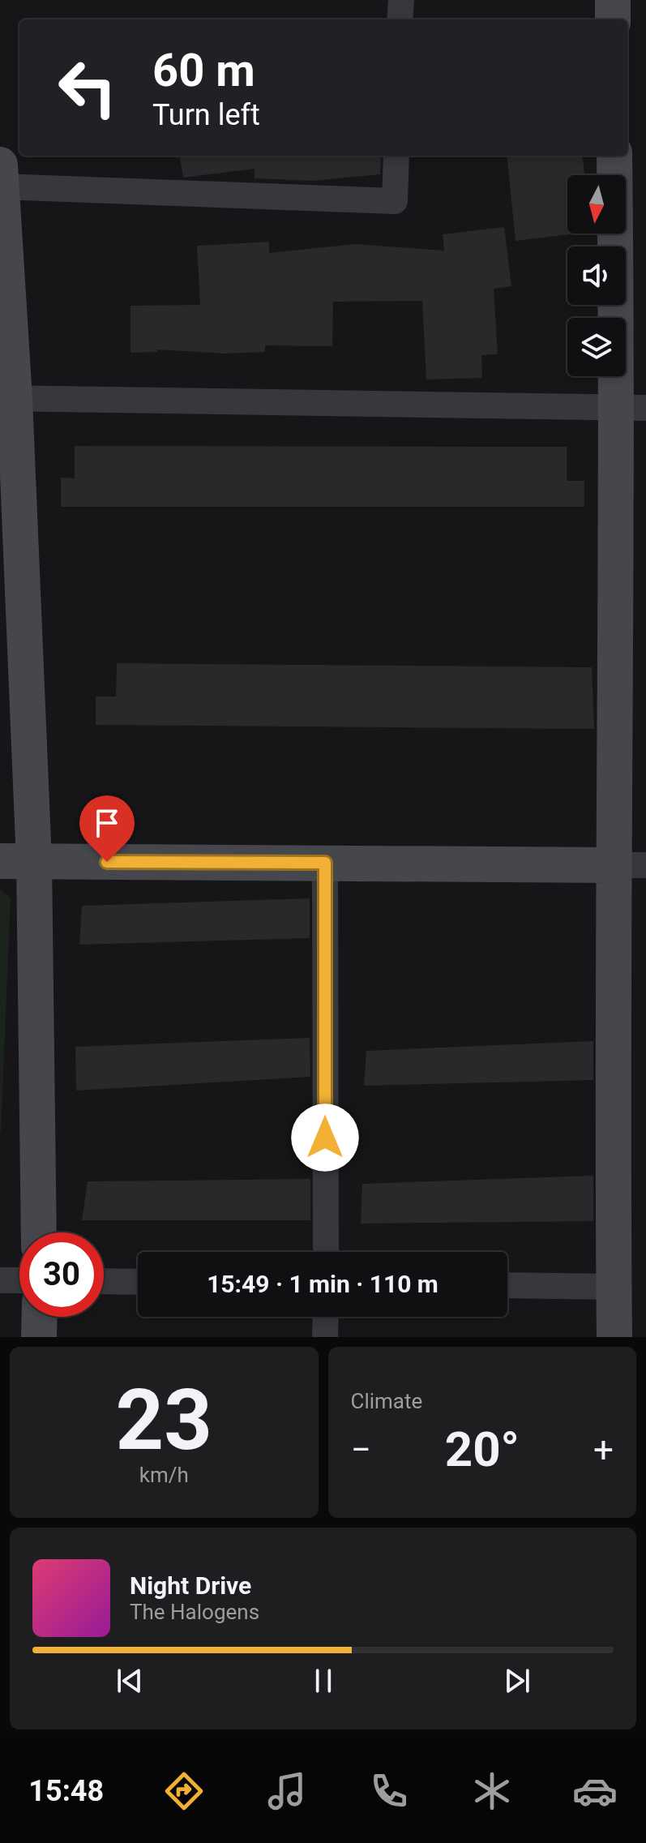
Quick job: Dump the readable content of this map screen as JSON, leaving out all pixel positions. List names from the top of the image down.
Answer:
{
  "north": "bottom",
  "page": {
    "turn": ["60 m", "Turn left"],
    "limit": "30",
    "trip": "15:49 · 1 min · 110 m",
    "tile": [
      ["23", "km/h"],
      "Climate"
    ],
    "heat": ["−", "20°", "+"],
    "song": ["Night Drive", "The Halogens"],
    "tabs": "15:48"
  }
}
